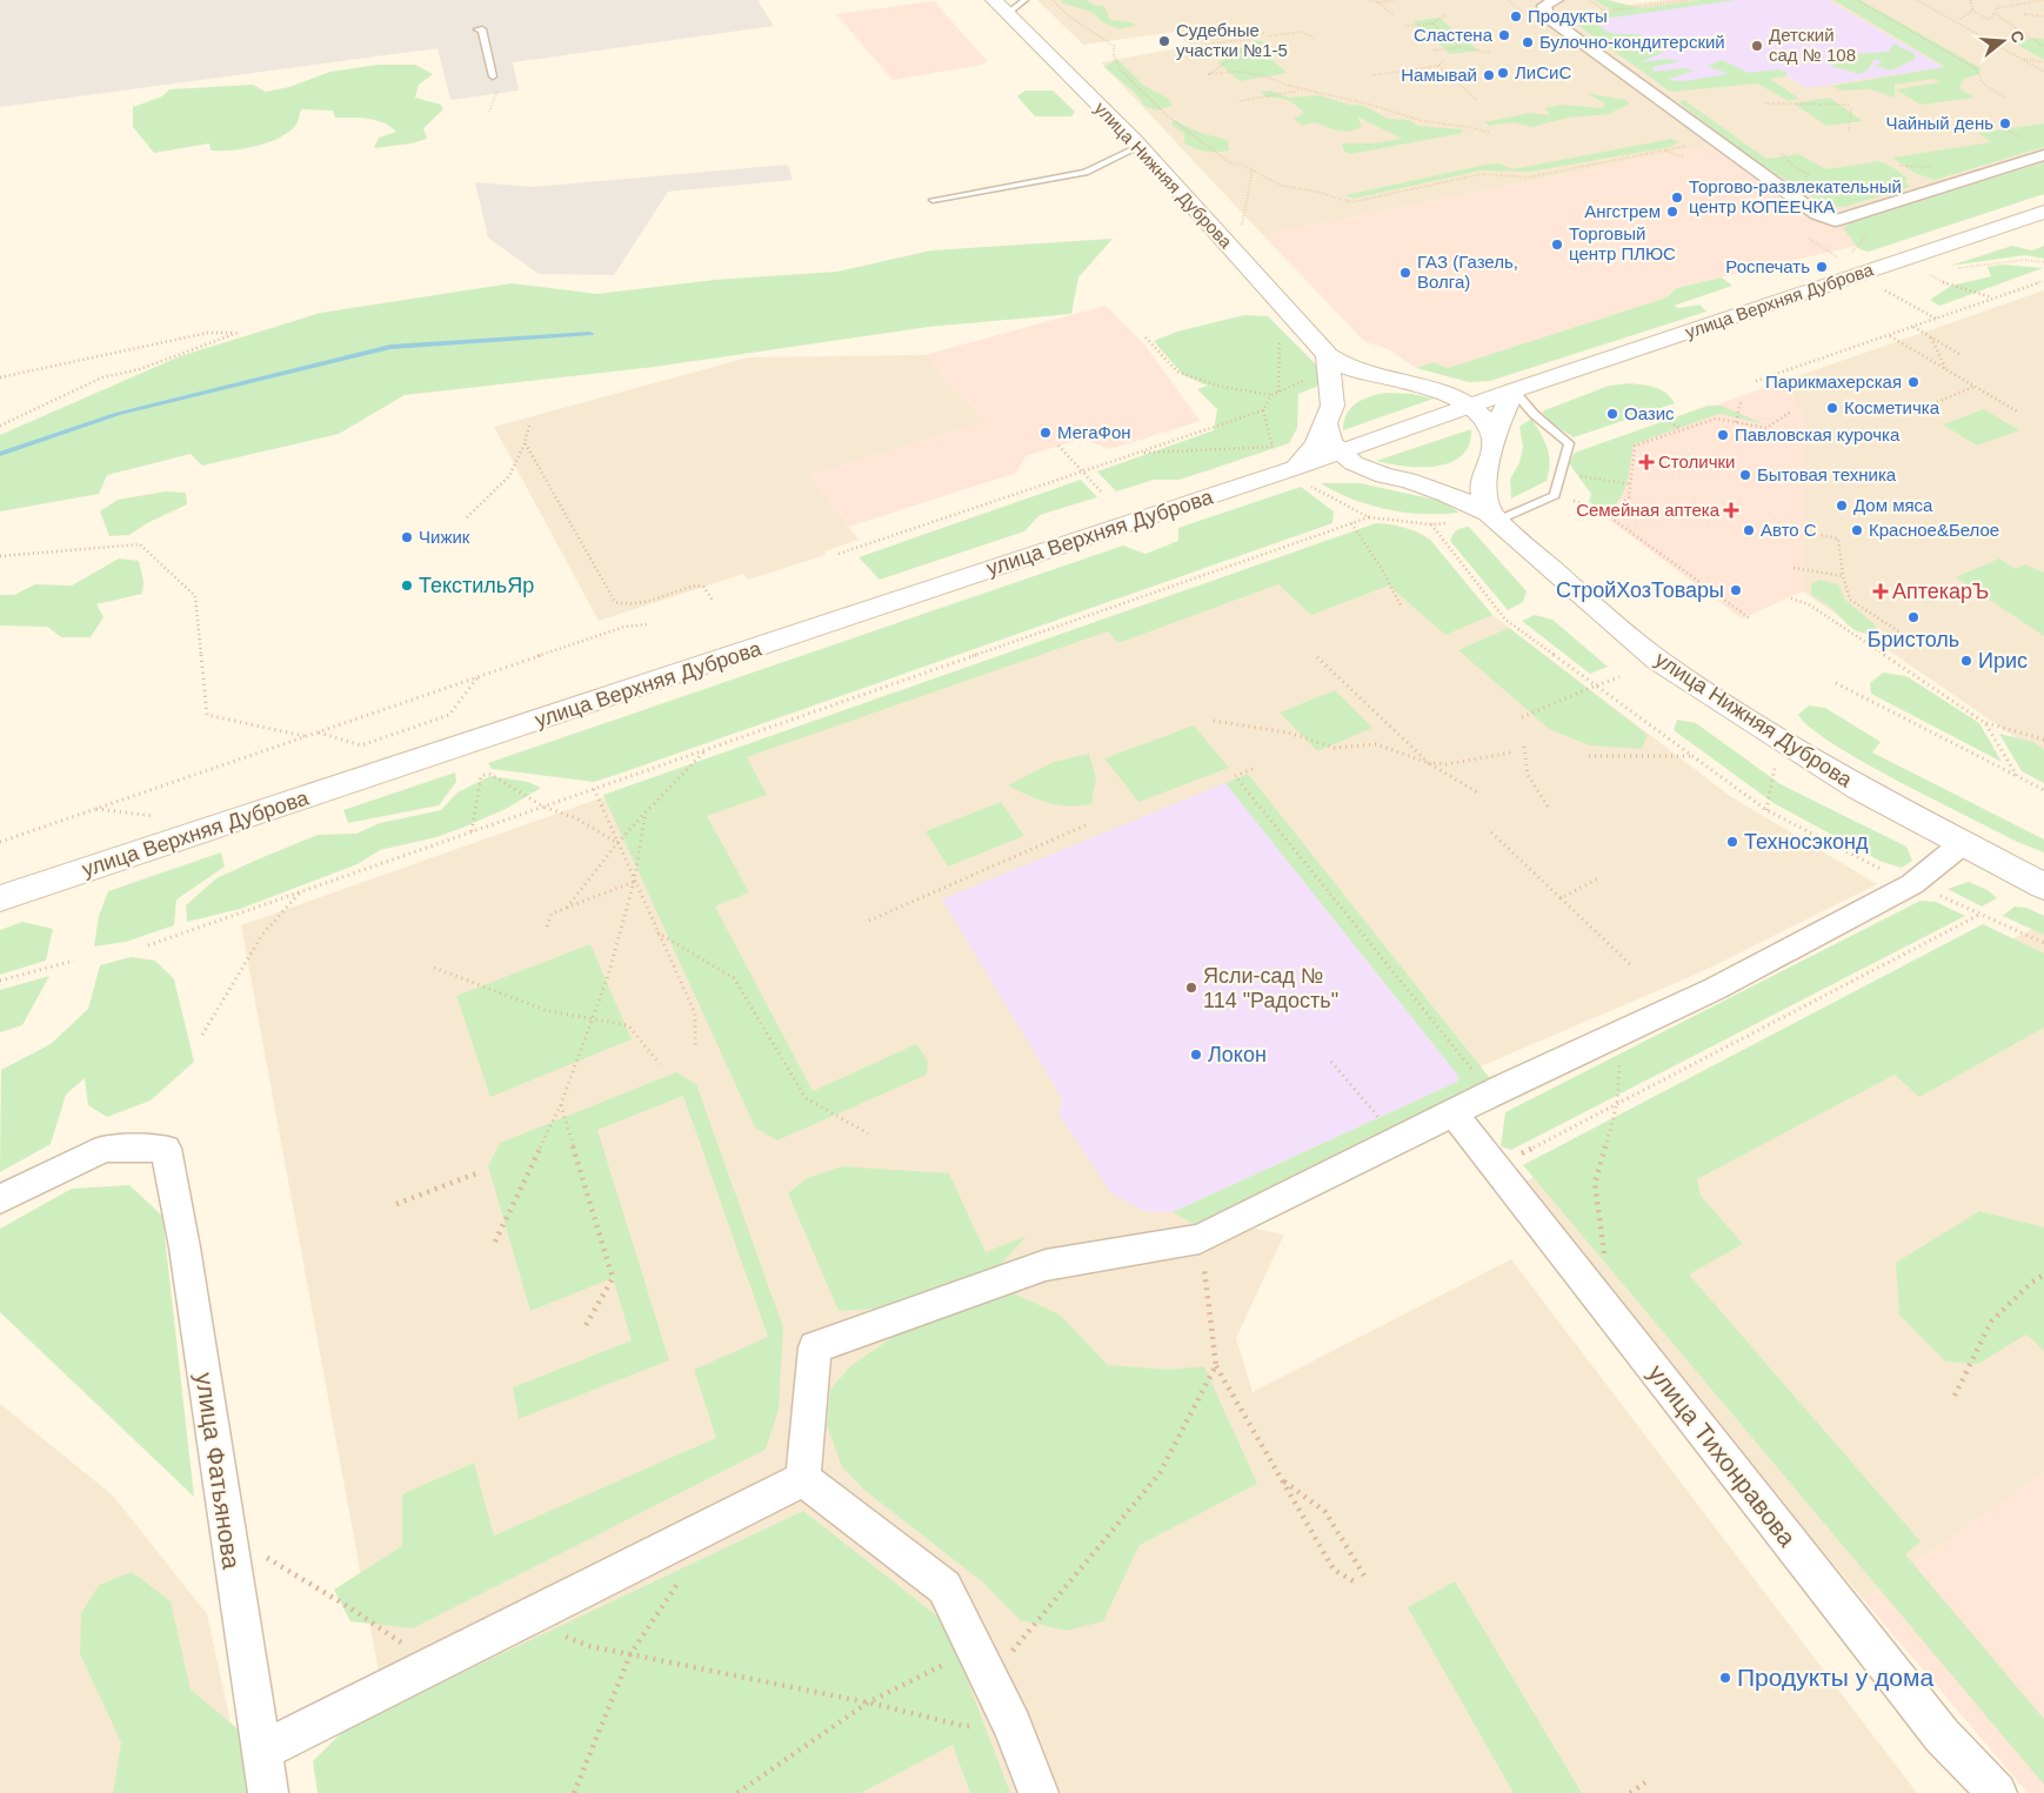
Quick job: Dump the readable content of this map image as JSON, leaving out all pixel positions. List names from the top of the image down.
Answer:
{
  "streets": {
    "street": [
      "улица Нижняя Дуброва",
      "улица Верхняя Дуброва",
      "улица Тихонравова",
      "улица Фатьянова"
    ]
  },
  "crossings": [
    ["улица Нижняя Дуброва", "улица Верхняя Дуброва"]
  ],
  "places": {
    "other": [
      "Продукты",
      "Сластена",
      "Судебные участки №1-5",
      "Булочно-кондитерский",
      "Детский сад № 108",
      "ЛиСиС",
      "Намывай",
      "Чайный день",
      "Торгово-развлекательный центр КОПЕЕЧКА",
      "Ангстрем",
      "Торговый центр ПЛЮС",
      "Роспечать",
      "ГАЗ (Газель, Волга)",
      "Парикмахерская",
      "Косметичка",
      "Оазис",
      "МегаФон",
      "Павловская курочка",
      "Бытовая техника",
      "Дом мяса",
      "Авто С",
      "Красное&Белое",
      "Чижик",
      "ТекстильЯр",
      "СтройХозТовары",
      "Бристоль",
      "Ирис",
      "Техносэконд",
      "Ясли-сад № 114 \"Радость\"",
      "Локон",
      "Продукты у дома"
    ],
    "health": ["Столички", "Семейная аптека", "АптекарЪ"]
  },
  "north": "right"
}
